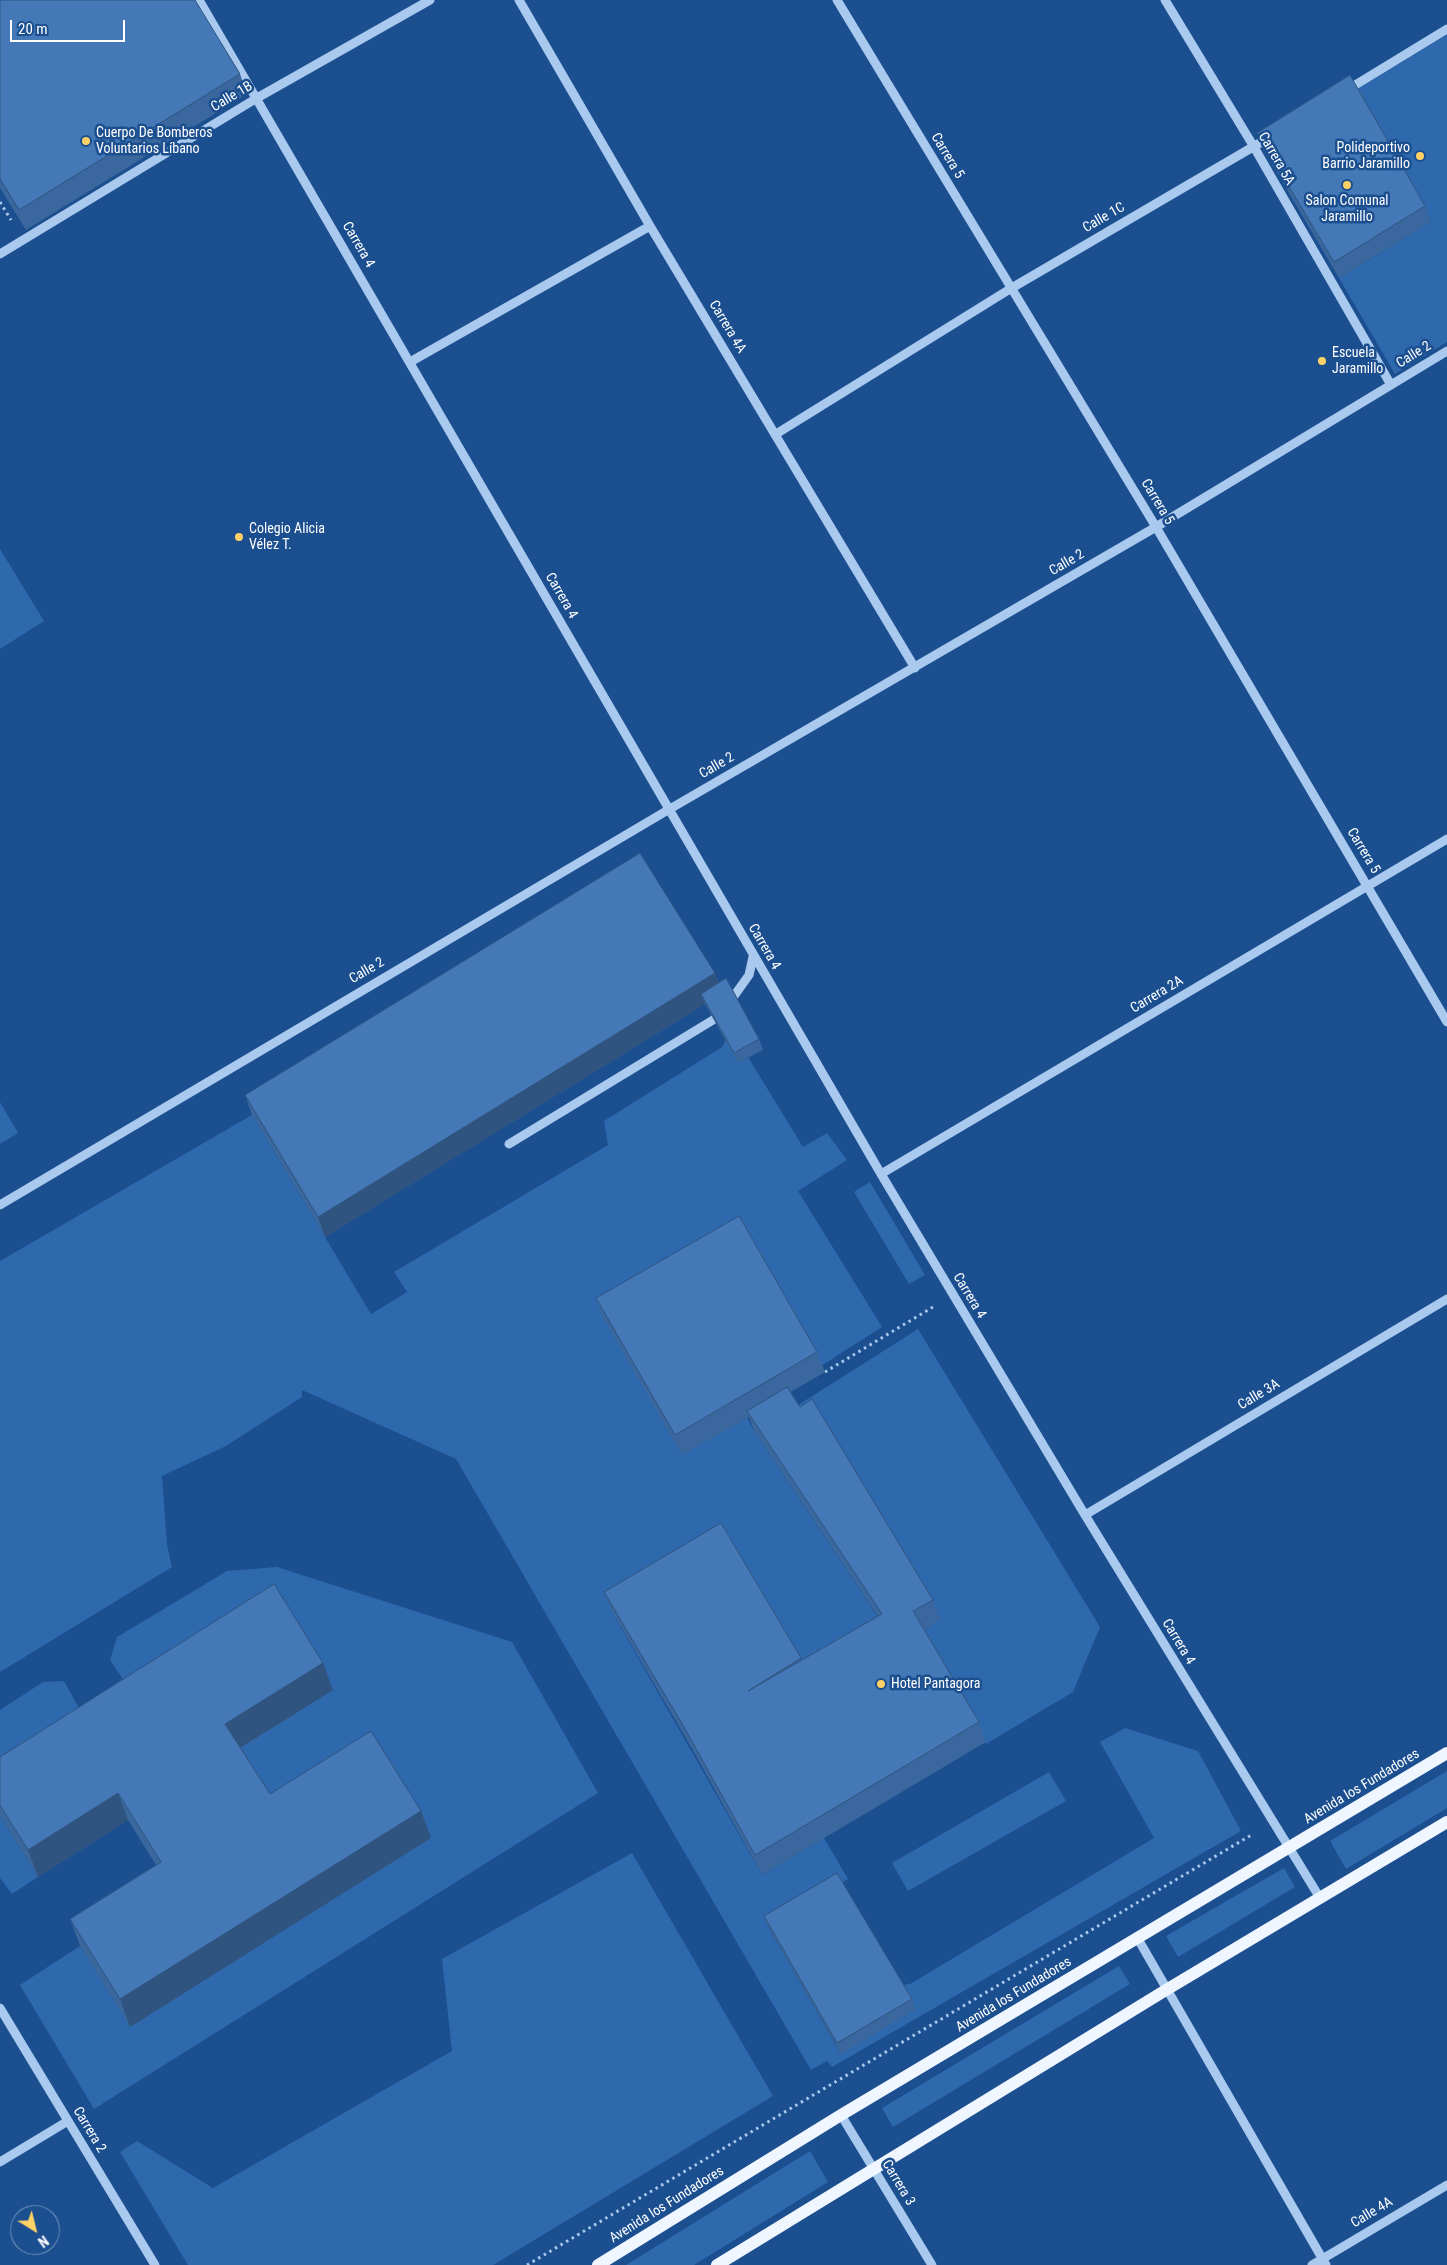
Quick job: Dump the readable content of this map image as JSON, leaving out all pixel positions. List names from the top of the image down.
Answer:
{
  "streets": {
    "main road": ["Avenida los Fundadores"],
    "street": [
      "Calle 1B",
      "Carrera 5",
      "Carrera 5A",
      "Calle 1C",
      "Carrera 4",
      "Carrera 4A",
      "Calle 2",
      "Carrera 2A",
      "Calle 3A",
      "Carrera 2",
      "Carrera 3",
      "Calle 4A"
    ]
  },
  "crossings": [
    ["Calle 1B", "Carrera 4"],
    ["Carrera 5", "Calle 1C"],
    ["Carrera 5", "Calle 2"],
    ["Carrera 5", "Carrera 2A"],
    ["Carrera 5A", "Calle 1C"],
    ["Carrera 5A", "Calle 2"],
    ["Calle 1C", "Carrera 4A"],
    ["Carrera 4", "Calle 2"],
    ["Carrera 4", "Carrera 2A"],
    ["Carrera 4", "Calle 3A"],
    ["Carrera 4", "Avenida los Fundadores"],
    ["Carrera 4A", "Calle 2"],
    ["Avenida los Fundadores", "Carrera 3"]
  ],
  "places": [
    "Cuerpo De Bomberos Voluntarios Líbano",
    "Polideportivo Barrio Jaramillo",
    "Salon Comunal Jaramillo",
    "Escuela Jaramillo",
    "Colegio Alicia Vélez T.",
    "Hotel Pantagora"
  ],
  "scale_bar": "20 m",
  "north": "bottom right"
}
